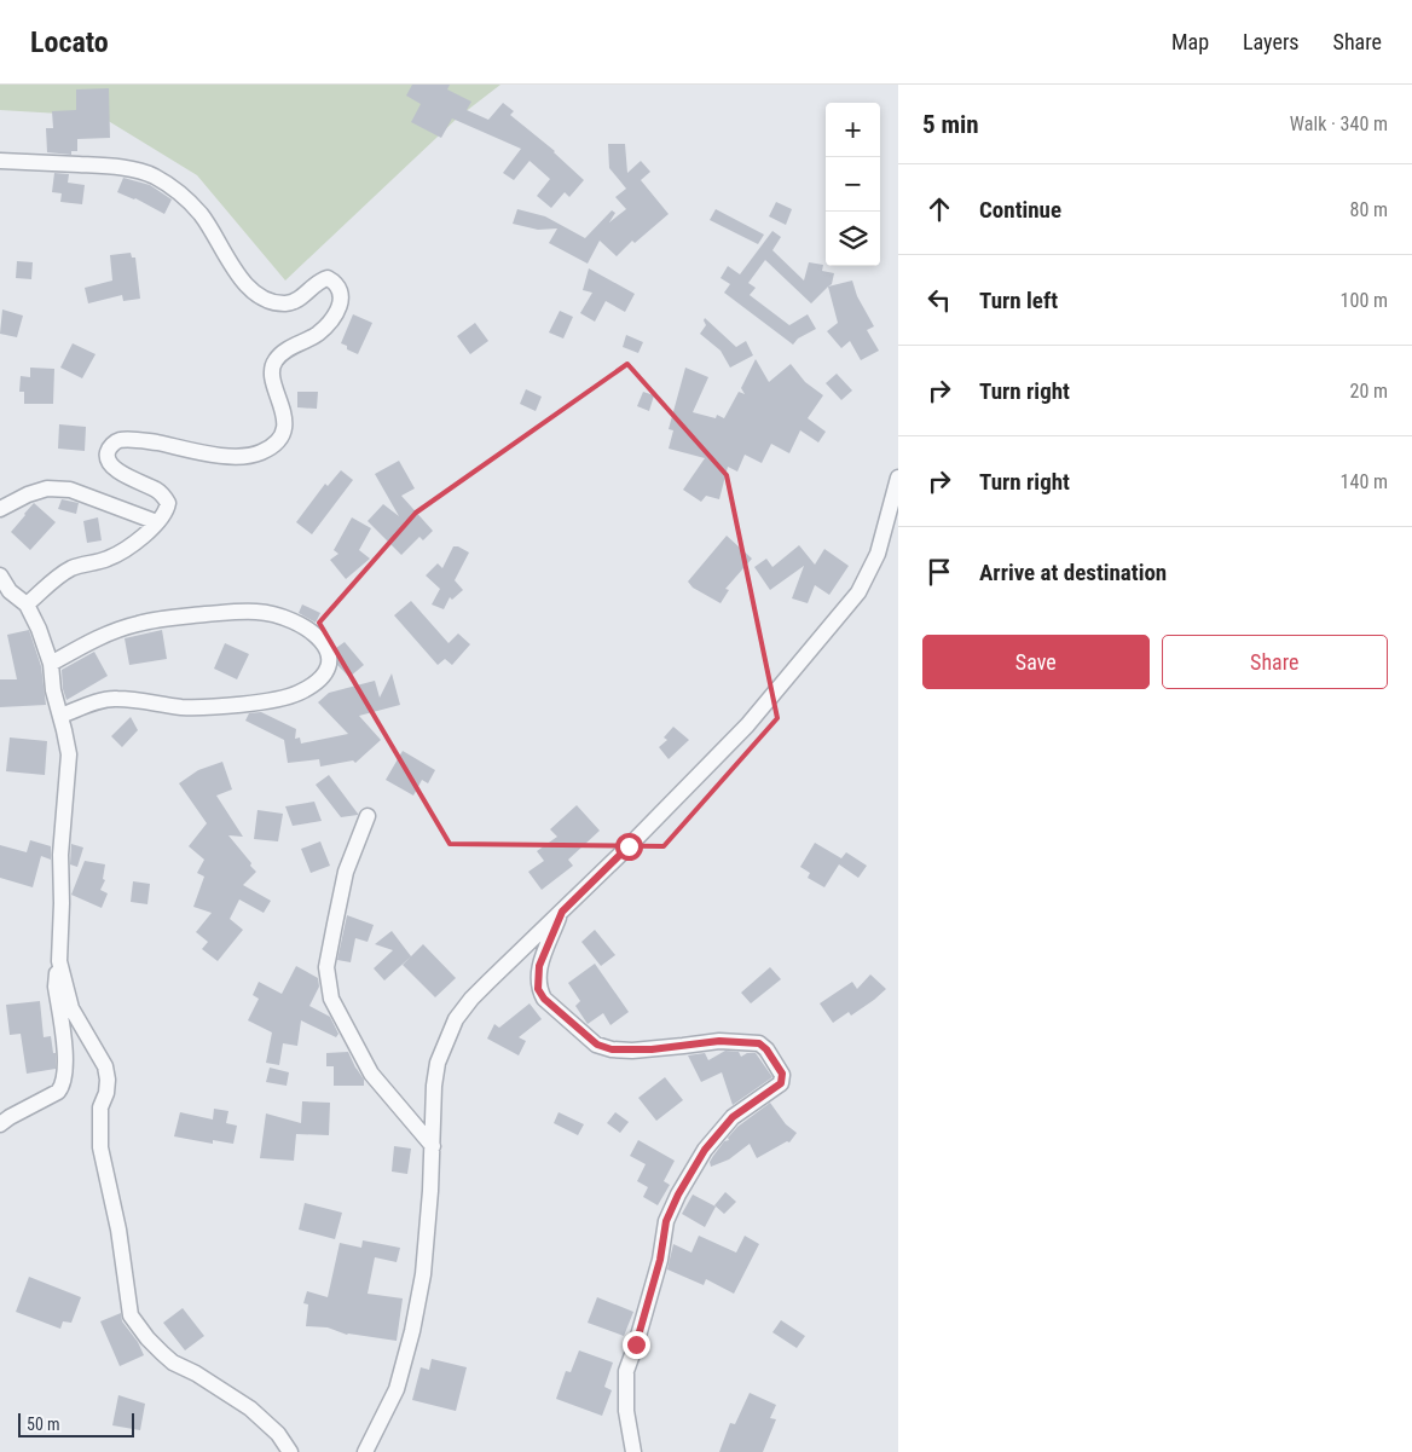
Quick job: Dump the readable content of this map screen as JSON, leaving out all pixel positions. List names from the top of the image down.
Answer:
{
  "scale_bar": "50 m",
  "page": {
    "header": "Locato",
    "nav": ["Map", "Layers", "Share"],
    "heading": ["5 min", "Walk · 340 m"],
    "map_buttons": ["+", "−"],
    "list": [
      ["Continue", "80 m"],
      ["Turn left", "100 m"],
      ["Turn right", "20 m"],
      ["Turn right", "140 m"],
      "Arrive at destination"
    ],
    "buttons": ["Save", "Share"],
    "scale": "50 m"
  }
}
